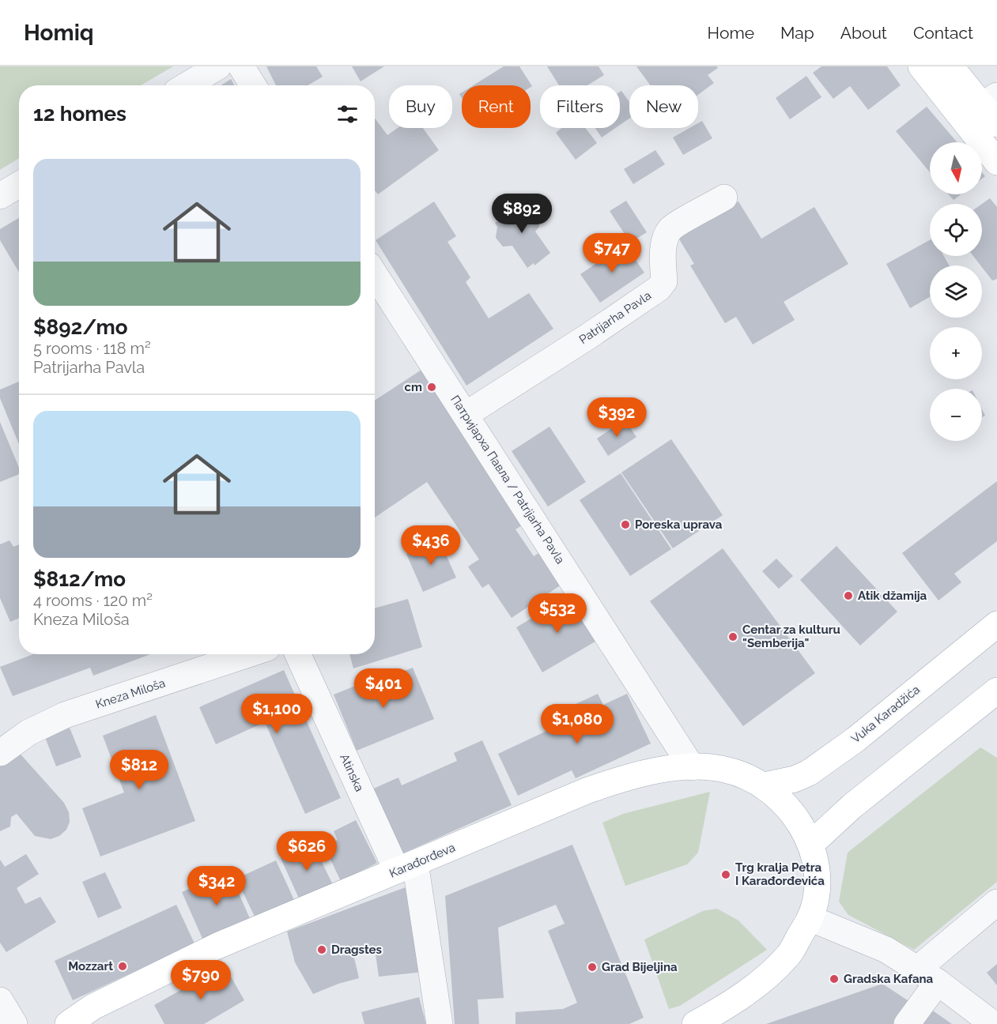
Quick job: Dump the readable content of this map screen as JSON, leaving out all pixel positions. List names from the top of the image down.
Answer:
{
  "streets": {
    "main road": ["Vuka Karadžića", "Karađorđeva"],
    "street": [
      "Patrijarha Pavla",
      "Патријарха Павла / Patrijarha Pavla",
      "Kneza Miloša",
      "Atinska"
    ]
  },
  "crossings": [
    ["Patrijarha Pavla", "Патријарха Павла / Patrijarha Pavla"],
    ["Патријарха Павла / Patrijarha Pavla", "Karađorđeva"],
    ["Vuka Karadžića", "Karađorđeva"],
    ["Atinska", "Karađorđeva"]
  ],
  "places": [
    "cm",
    "Poreska uprava",
    "Atik džamija",
    "Centar za kulturu \"Semberija\"",
    "Trg kralja Petra I Karađorđevića",
    "Dragstes",
    "Mozzart",
    "Grad Bijeljina",
    "Gradska Kafana"
  ],
  "north": "bottom",
  "page": {
    "header": "Homiq",
    "nav": [
      "Home",
      "Map",
      "About",
      "Contact"
    ],
    "chip": [
      "Buy",
      "Rent",
      "Filters",
      "New"
    ],
    "heading": "12 homes",
    "map_buttons": ["+", "−"],
    "list": [
      {
        "name": "$892/mo",
        "note": "5 rooms · 118 m² · Patrijarha Pavla"
      },
      {
        "name": "$812/mo",
        "note": "4 rooms · 120 m² · Kneza Miloša"
      }
    ],
    "price": [
      "$892",
      "$747",
      "$392",
      "$436",
      "$532",
      "$401",
      "$1,100",
      "$1,080",
      "$812",
      "$626",
      "$342",
      "$790"
    ]
  }
}
